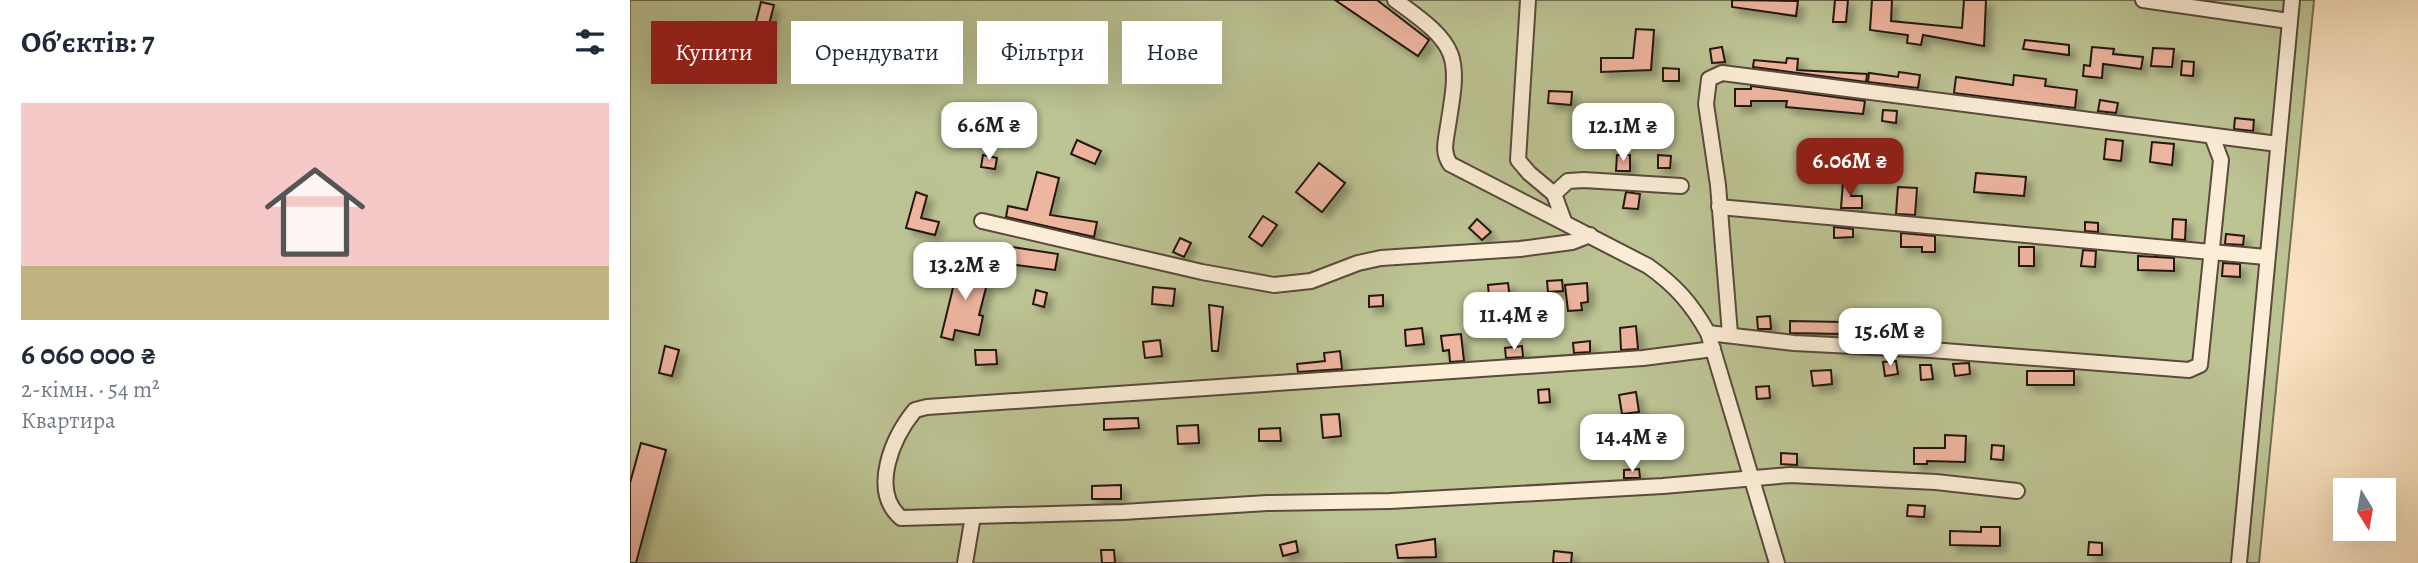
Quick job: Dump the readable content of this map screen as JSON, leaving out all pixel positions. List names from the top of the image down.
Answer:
{
  "north": "bottom",
  "page": {
    "heading": "Об’єктів: 7",
    "chip": [
      "Купити",
      "Орендувати",
      "Фільтри",
      "Нове"
    ],
    "list": [
      {
        "name": "6 060 000 ₴",
        "note": "2-кімн. · 54 m² · Квартира"
      }
    ],
    "price": [
      "6.6M ₴",
      "12.1M ₴",
      "6.06M ₴",
      "13.2M ₴",
      "11.4M ₴",
      "15.6M ₴",
      "14.4M ₴"
    ]
  }
}
